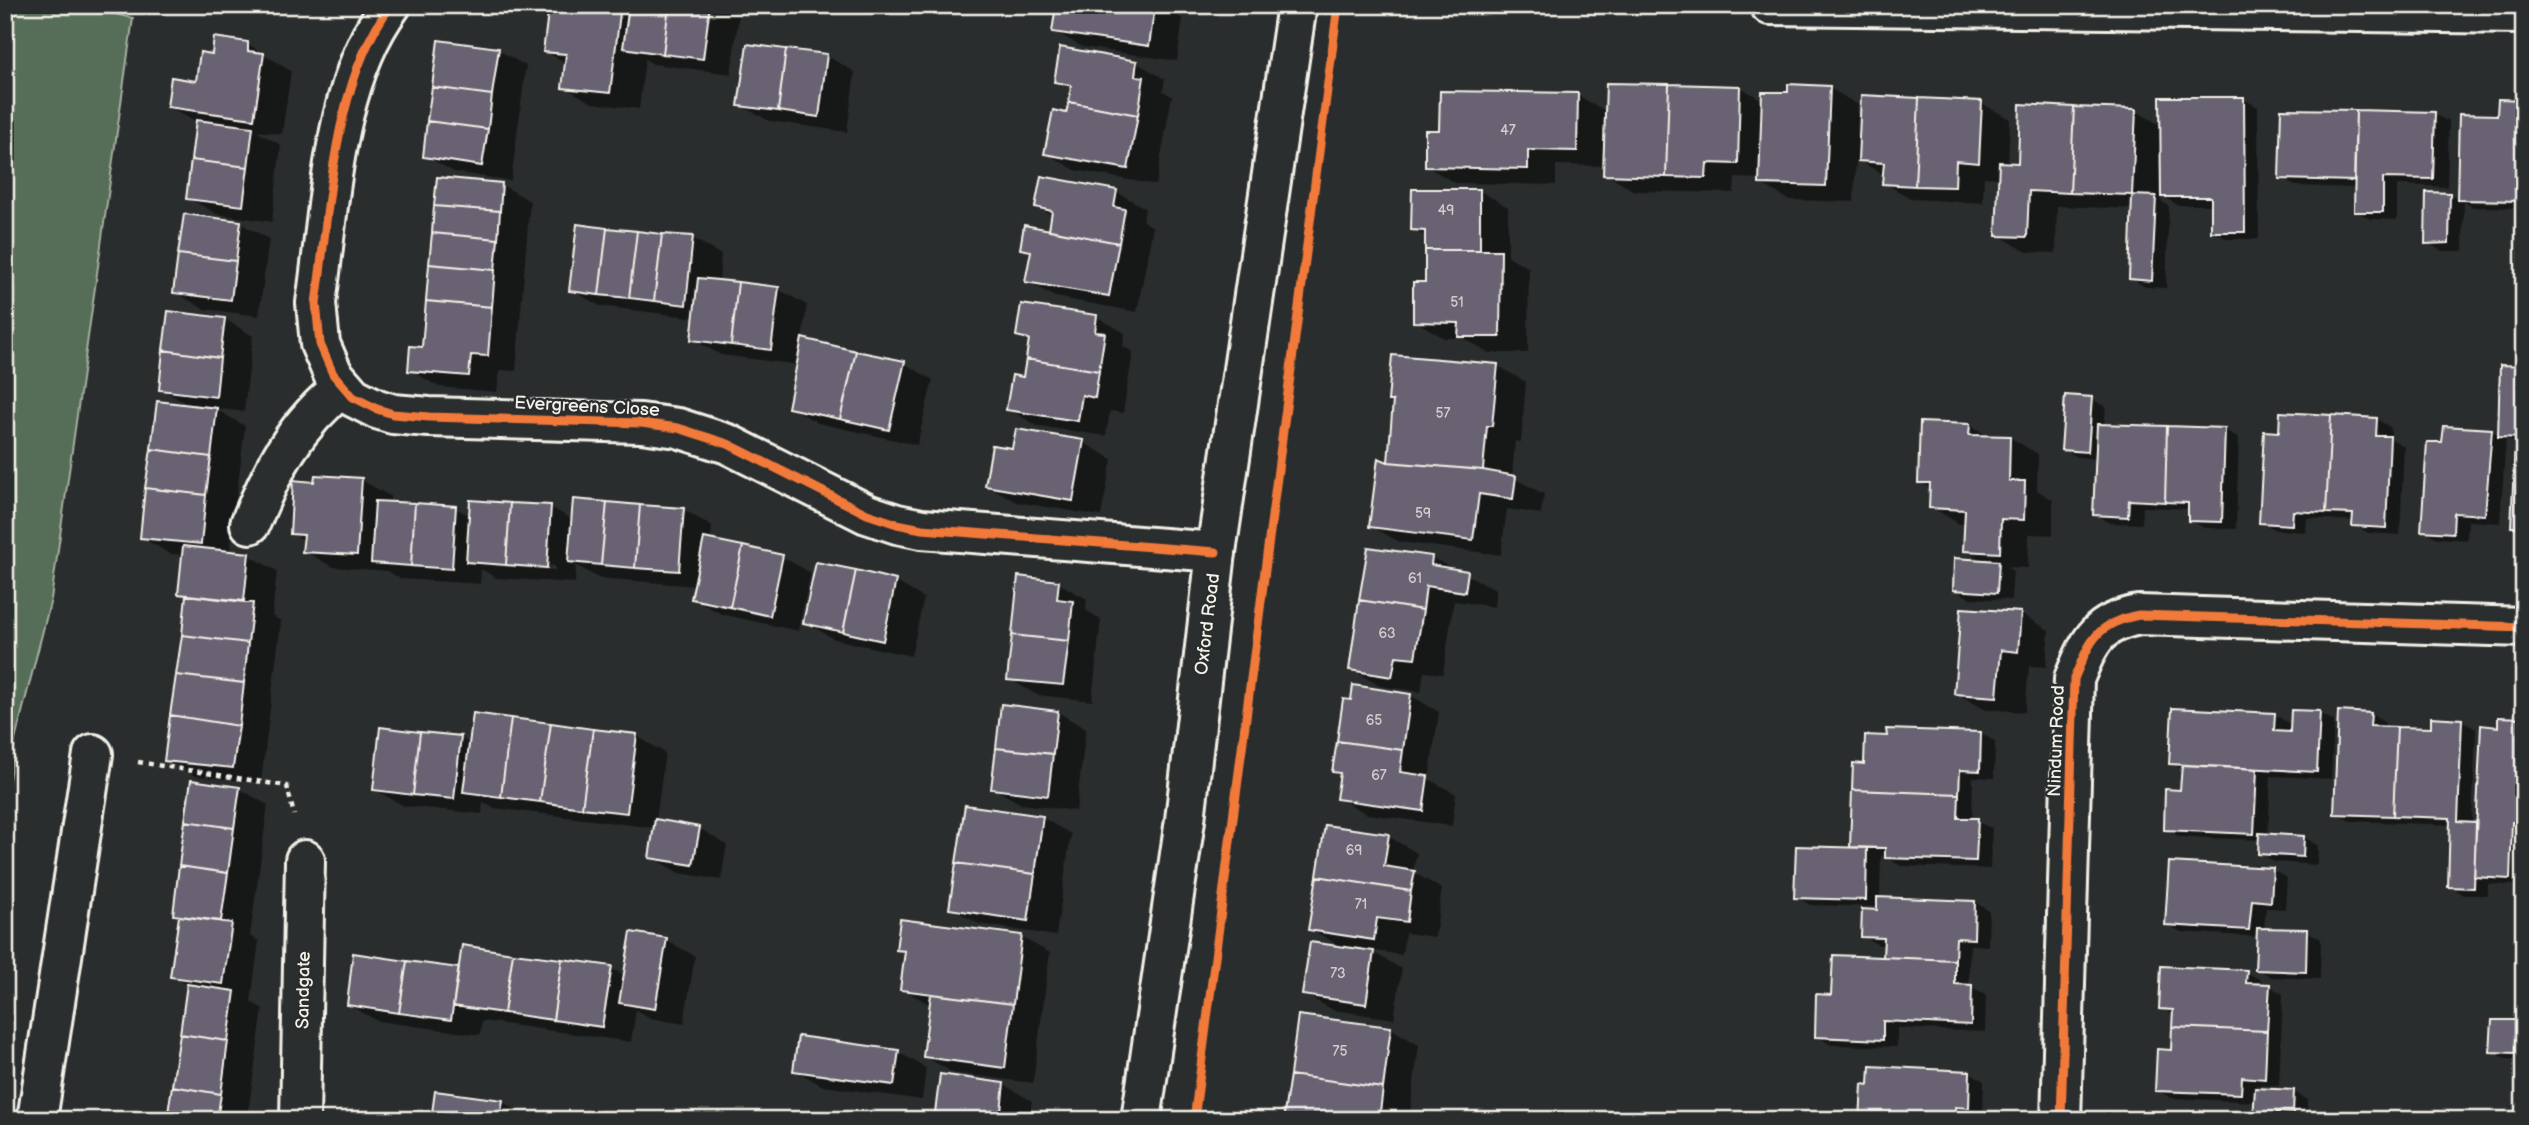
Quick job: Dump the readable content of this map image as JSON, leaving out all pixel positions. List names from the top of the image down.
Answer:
{
  "streets": {
    "street": [
      "Evergreens Close",
      "Oxford Road",
      "Nindum Road",
      "Sandgate"
    ]
  },
  "crossings": [
    ["Evergreens Close", "Oxford Road"]
  ],
  "house_numbers": [
    "47",
    "49",
    "51",
    "57",
    "59",
    "61",
    "63",
    "65",
    "67",
    "69",
    "71",
    "73",
    "75"
  ]
}
